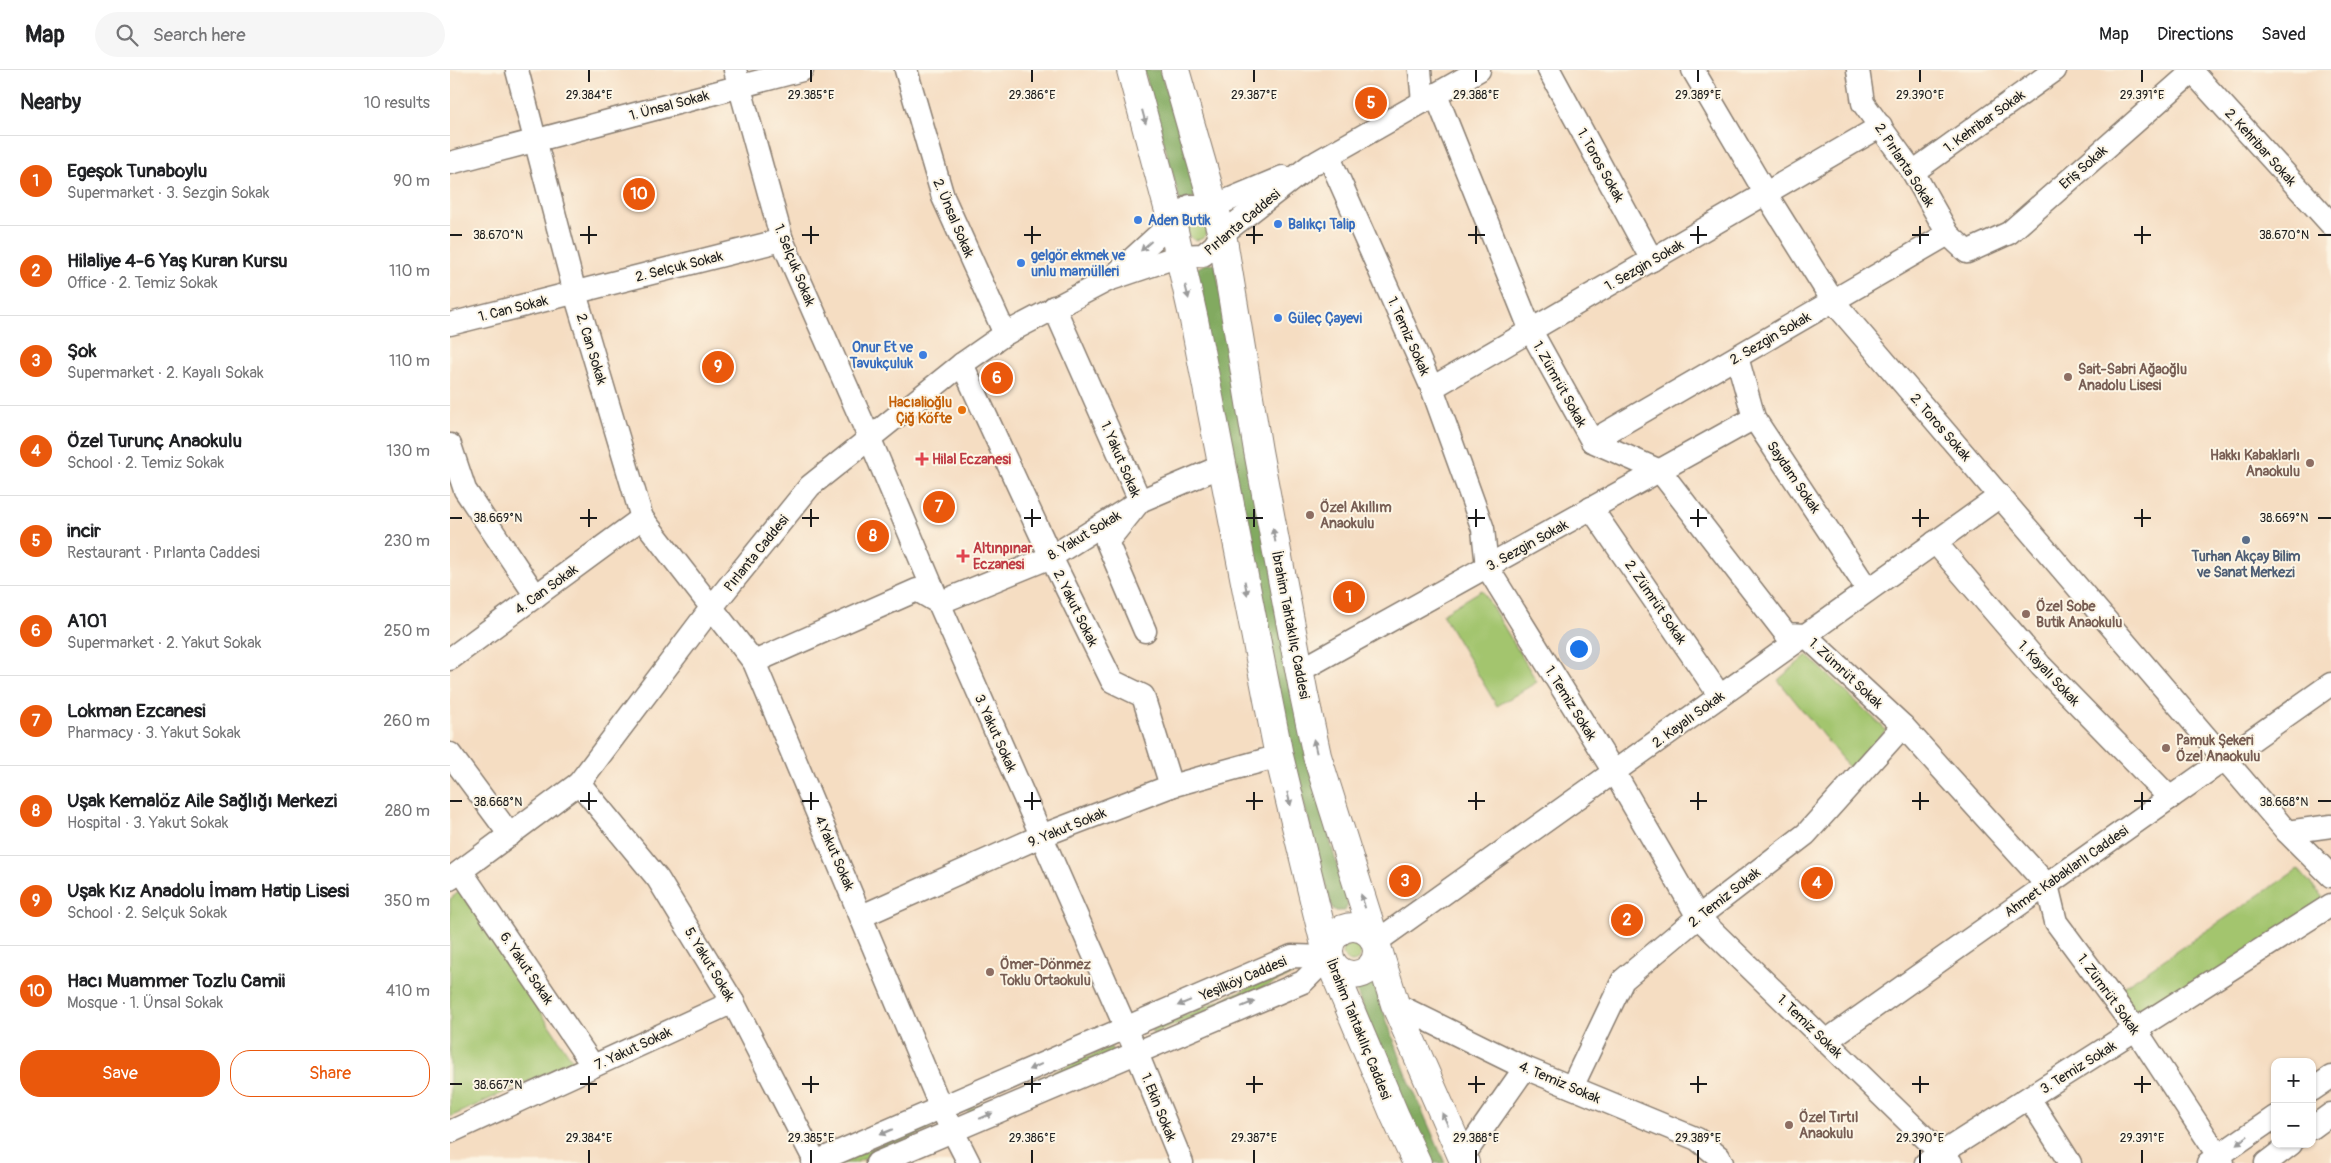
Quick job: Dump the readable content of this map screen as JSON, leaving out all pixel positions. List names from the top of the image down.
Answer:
{
  "streets": {
    "main road": ["İbrahim Tahtakılıç Caddesi"],
    "street": [
      "1. Ünsal Sokak",
      "1. Kehribar Sokak",
      "2. Kehribar Sokak",
      "1. Toros Sokak",
      "2. Pırlanta Sokak",
      "Eriş Sokak",
      "2. Ünsal Sokak",
      "Pırlanta Caddesi",
      "1. Selçuk Sokak",
      "1. Sezgin Sokak",
      "2. Selçuk Sokak",
      "1. Can Sokak",
      "1. Temiz Sokak",
      "2. Sezgin Sokak",
      "2. Can Sokak",
      "1. Zümrüt Sokak",
      "2. Toros Sokak",
      "1. Yakut Sokak",
      "Saydam Sokak",
      "8. Yakut Sokak",
      "3. Sezgin Sokak",
      "4. Can Sokak",
      "2. Zümrüt Sokak",
      "2. Yakut Sokak",
      "1. Kayalı Sokak",
      "2. Kayalı Sokak",
      "3. Yakut Sokak",
      "9. Yakut Sokak",
      "4.Yakut Sokak",
      "Ahmet Kabaklarlı Caddesi",
      "2. Temiz Sokak",
      "5. Yakut Sokak",
      "6. Yakut Sokak",
      "Yeşilköy Caddesi",
      "7. Yakut Sokak",
      "3. Temiz Sokak",
      "4. Temiz Sokak",
      "1. Ekin Sokak"
    ]
  },
  "crossings": [
    ["1. Ünsal Sokak", "1. Selçuk Sokak"],
    ["1. Ünsal Sokak", "2. Can Sokak"],
    ["1. Kehribar Sokak", "2. Pırlanta Sokak"],
    ["2. Kehribar Sokak", "Eriş Sokak"],
    ["1. Toros Sokak", "1. Sezgin Sokak"],
    ["2. Pırlanta Sokak", "Eriş Sokak"],
    ["2. Pırlanta Sokak", "1. Sezgin Sokak"],
    ["2. Pırlanta Sokak", "2. Sezgin Sokak"],
    ["2. Ünsal Sokak", "Pırlanta Caddesi"],
    ["Pırlanta Caddesi", "1. Selçuk Sokak"],
    ["Pırlanta Caddesi", "1. Temiz Sokak"],
    ["Pırlanta Caddesi", "2. Can Sokak"],
    ["Pırlanta Caddesi", "1. Zümrüt Sokak"],
    ["Pırlanta Caddesi", "1. Yakut Sokak"],
    ["Pırlanta Caddesi", "2. Yakut Sokak"],
    ["Pırlanta Caddesi", "İbrahim Tahtakılıç Caddesi"],
    ["Pırlanta Caddesi", "3. Yakut Sokak"],
    ["Pırlanta Caddesi", "4.Yakut Sokak"],
    ["Pırlanta Caddesi", "5. Yakut Sokak"],
    ["Pırlanta Caddesi", "6. Yakut Sokak"],
    ["1. Selçuk Sokak", "2. Selçuk Sokak"],
    ["1. Selçuk Sokak", "3. Yakut Sokak"],
    ["1. Sezgin Sokak", "1. Temiz Sokak"],
    ["1. Sezgin Sokak", "1. Zümrüt Sokak"],
    ["1. Sezgin Sokak", "2. Toros Sokak"],
    ["2. Selçuk Sokak", "1. Can Sokak"],
    ["2. Selçuk Sokak", "2. Can Sokak"],
    ["1. Can Sokak", "2. Can Sokak"],
    ["1. Temiz Sokak", "3. Sezgin Sokak"],
    ["1. Temiz Sokak", "2. Kayalı Sokak"],
    ["1. Temiz Sokak", "Ahmet Kabaklarlı Caddesi"],
    ["1. Temiz Sokak", "2. Temiz Sokak"],
    ["1. Temiz Sokak", "3. Temiz Sokak"],
    ["2. Sezgin Sokak", "1. Zümrüt Sokak"],
    ["2. Sezgin Sokak", "2. Toros Sokak"],
    ["2. Sezgin Sokak", "Saydam Sokak"],
    ["2. Can Sokak", "4. Can Sokak"],
    ["2. Can Sokak", "4.Yakut Sokak"],
    ["1. Zümrüt Sokak", "3. Sezgin Sokak"],
    ["1. Zümrüt Sokak", "2. Kayalı Sokak"],
    ["1. Zümrüt Sokak", "Ahmet Kabaklarlı Caddesi"],
    ["1. Zümrüt Sokak", "2. Temiz Sokak"],
    ["1. Zümrüt Sokak", "3. Temiz Sokak"],
    ["2. Toros Sokak", "2. Kayalı Sokak"],
    ["2. Toros Sokak", "Ahmet Kabaklarlı Caddesi"],
    ["1. Yakut Sokak", "8. Yakut Sokak"],
    ["Saydam Sokak", "3. Sezgin Sokak"],
    ["Saydam Sokak", "2. Kayalı Sokak"],
    ["8. Yakut Sokak", "2. Yakut Sokak"],
    ["8. Yakut Sokak", "İbrahim Tahtakılıç Caddesi"],
    ["8. Yakut Sokak", "3. Yakut Sokak"],
    ["3. Sezgin Sokak", "2. Zümrüt Sokak"],
    ["3. Sezgin Sokak", "İbrahim Tahtakılıç Caddesi"],
    ["2. Zümrüt Sokak", "2. Kayalı Sokak"],
    ["2. Yakut Sokak", "9. Yakut Sokak"],
    ["İbrahim Tahtakılıç Caddesi", "2. Kayalı Sokak"],
    ["İbrahim Tahtakılıç Caddesi", "9. Yakut Sokak"],
    ["İbrahim Tahtakılıç Caddesi", "Yeşilköy Caddesi"],
    ["İbrahim Tahtakılıç Caddesi", "4. Temiz Sokak"],
    ["1. Kayalı Sokak", "2. Kayalı Sokak"],
    ["1. Kayalı Sokak", "Ahmet Kabaklarlı Caddesi"],
    ["3. Yakut Sokak", "9. Yakut Sokak"],
    ["3. Yakut Sokak", "Yeşilköy Caddesi"],
    ["3. Yakut Sokak", "1. Ekin Sokak"],
    ["9. Yakut Sokak", "4.Yakut Sokak"],
    ["4.Yakut Sokak", "Yeşilköy Caddesi"],
    ["2. Temiz Sokak", "4. Temiz Sokak"],
    ["5. Yakut Sokak", "Yeşilköy Caddesi"],
    ["5. Yakut Sokak", "7. Yakut Sokak"],
    ["6. Yakut Sokak", "7. Yakut Sokak"],
    ["Yeşilköy Caddesi", "1. Ekin Sokak"]
  ],
  "places": {
    "other": [
      "Aden Butik",
      "Balıkçı Talip",
      "gelgör ekmek ve unlu mamülleri",
      "Güleç Çayevi",
      "Onur Et ve Tavukçuluk",
      "Sait-Sabri Ağaoğlu Anadolu Lisesi",
      "Hacıalioğlu Çiğ Köfte",
      "Hakkı Kabaklarlı Anaokulu",
      "Özel Akıllım Anaokulu",
      "Turhan Akçay Bilim ve Sanat Merkezi",
      "Özel Sobe Butik Anaokulu",
      "Pamuk Şekeri Özel Anaokulu",
      "Ömer-Dönmez Toklu Ortaokulu",
      "Özel Tırtıl Anaokulu"
    ],
    "health": ["Hilal Eczanesi", "Altınpınar Eczanesi"]
  },
  "page": {
    "header": "Map",
    "search": "Search here",
    "nav": ["Map", "Directions", "Saved"],
    "heading": ["Nearby", "10 results"],
    "pins": [
      "5",
      "10",
      "9",
      "6",
      "7",
      "8",
      "1",
      "3",
      "4",
      "2"
    ],
    "list": [
      {
        "mark": "1",
        "name": "Egeşok Tunaboylu",
        "note": "Supermarket · 3. Sezgin Sokak",
        "value": "90 m"
      },
      {
        "mark": "2",
        "name": "Hilaliye 4-6 Yaş Kuran Kursu",
        "note": "Office · 2. Temiz Sokak",
        "value": "110 m"
      },
      {
        "mark": "3",
        "name": "Şok",
        "note": "Supermarket · 2. Kayalı Sokak",
        "value": "110 m"
      },
      {
        "mark": "4",
        "name": "Özel Turunç Anaokulu",
        "note": "School · 2. Temiz Sokak",
        "value": "130 m"
      },
      {
        "mark": "5",
        "name": "incir",
        "note": "Restaurant · Pırlanta Caddesi",
        "value": "230 m"
      },
      {
        "mark": "6",
        "name": "A101",
        "note": "Supermarket · 2. Yakut Sokak",
        "value": "250 m"
      },
      {
        "mark": "7",
        "name": "Lokman Ezcanesi",
        "note": "Pharmacy · 3. Yakut Sokak",
        "value": "260 m"
      },
      {
        "mark": "8",
        "name": "Uşak Kemalöz Aile Sağlığı Merkezi",
        "note": "Hospital · 3. Yakut Sokak",
        "value": "280 m"
      },
      {
        "mark": "9",
        "name": "Uşak Kız Anadolu İmam Hatip Lisesi",
        "note": "School · 2. Selçuk Sokak",
        "value": "350 m"
      },
      {
        "mark": "10",
        "name": "Hacı Muammer Tozlu Camii",
        "note": "Mosque · 1. Ünsal Sokak",
        "value": "410 m"
      }
    ],
    "buttons": ["Save", "Share"],
    "map_buttons": ["+", "−"]
  },
  "coordinates": [
    "29.384°E",
    "29.385°E",
    "29.386°E",
    "29.387°E",
    "29.388°E",
    "29.389°E",
    "29.390°E",
    "29.391°E",
    "38.670°N",
    "38.669°N",
    "38.668°N",
    "38.667°N"
  ]
}
